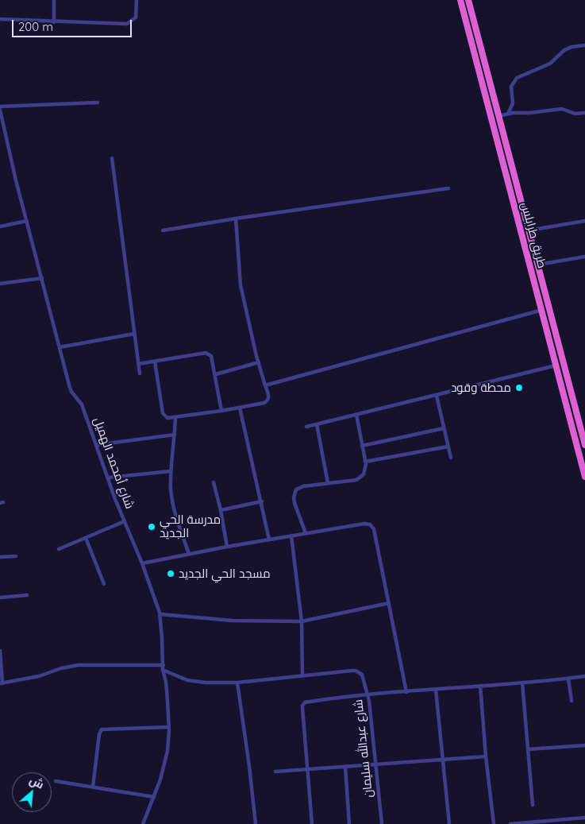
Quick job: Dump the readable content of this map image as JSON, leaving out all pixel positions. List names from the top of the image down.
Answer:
{
  "streets": {
    "highway": ["طريق طرابلس"],
    "street": ["شارع أمحمد الهميل", "شارع عبدالله سليمان"]
  },
  "places": ["محطة وقود", "مدرسة الحي الجديد", "مسجد الحي الجديد"],
  "scale_bar": "200 m",
  "north": "top right"
}
